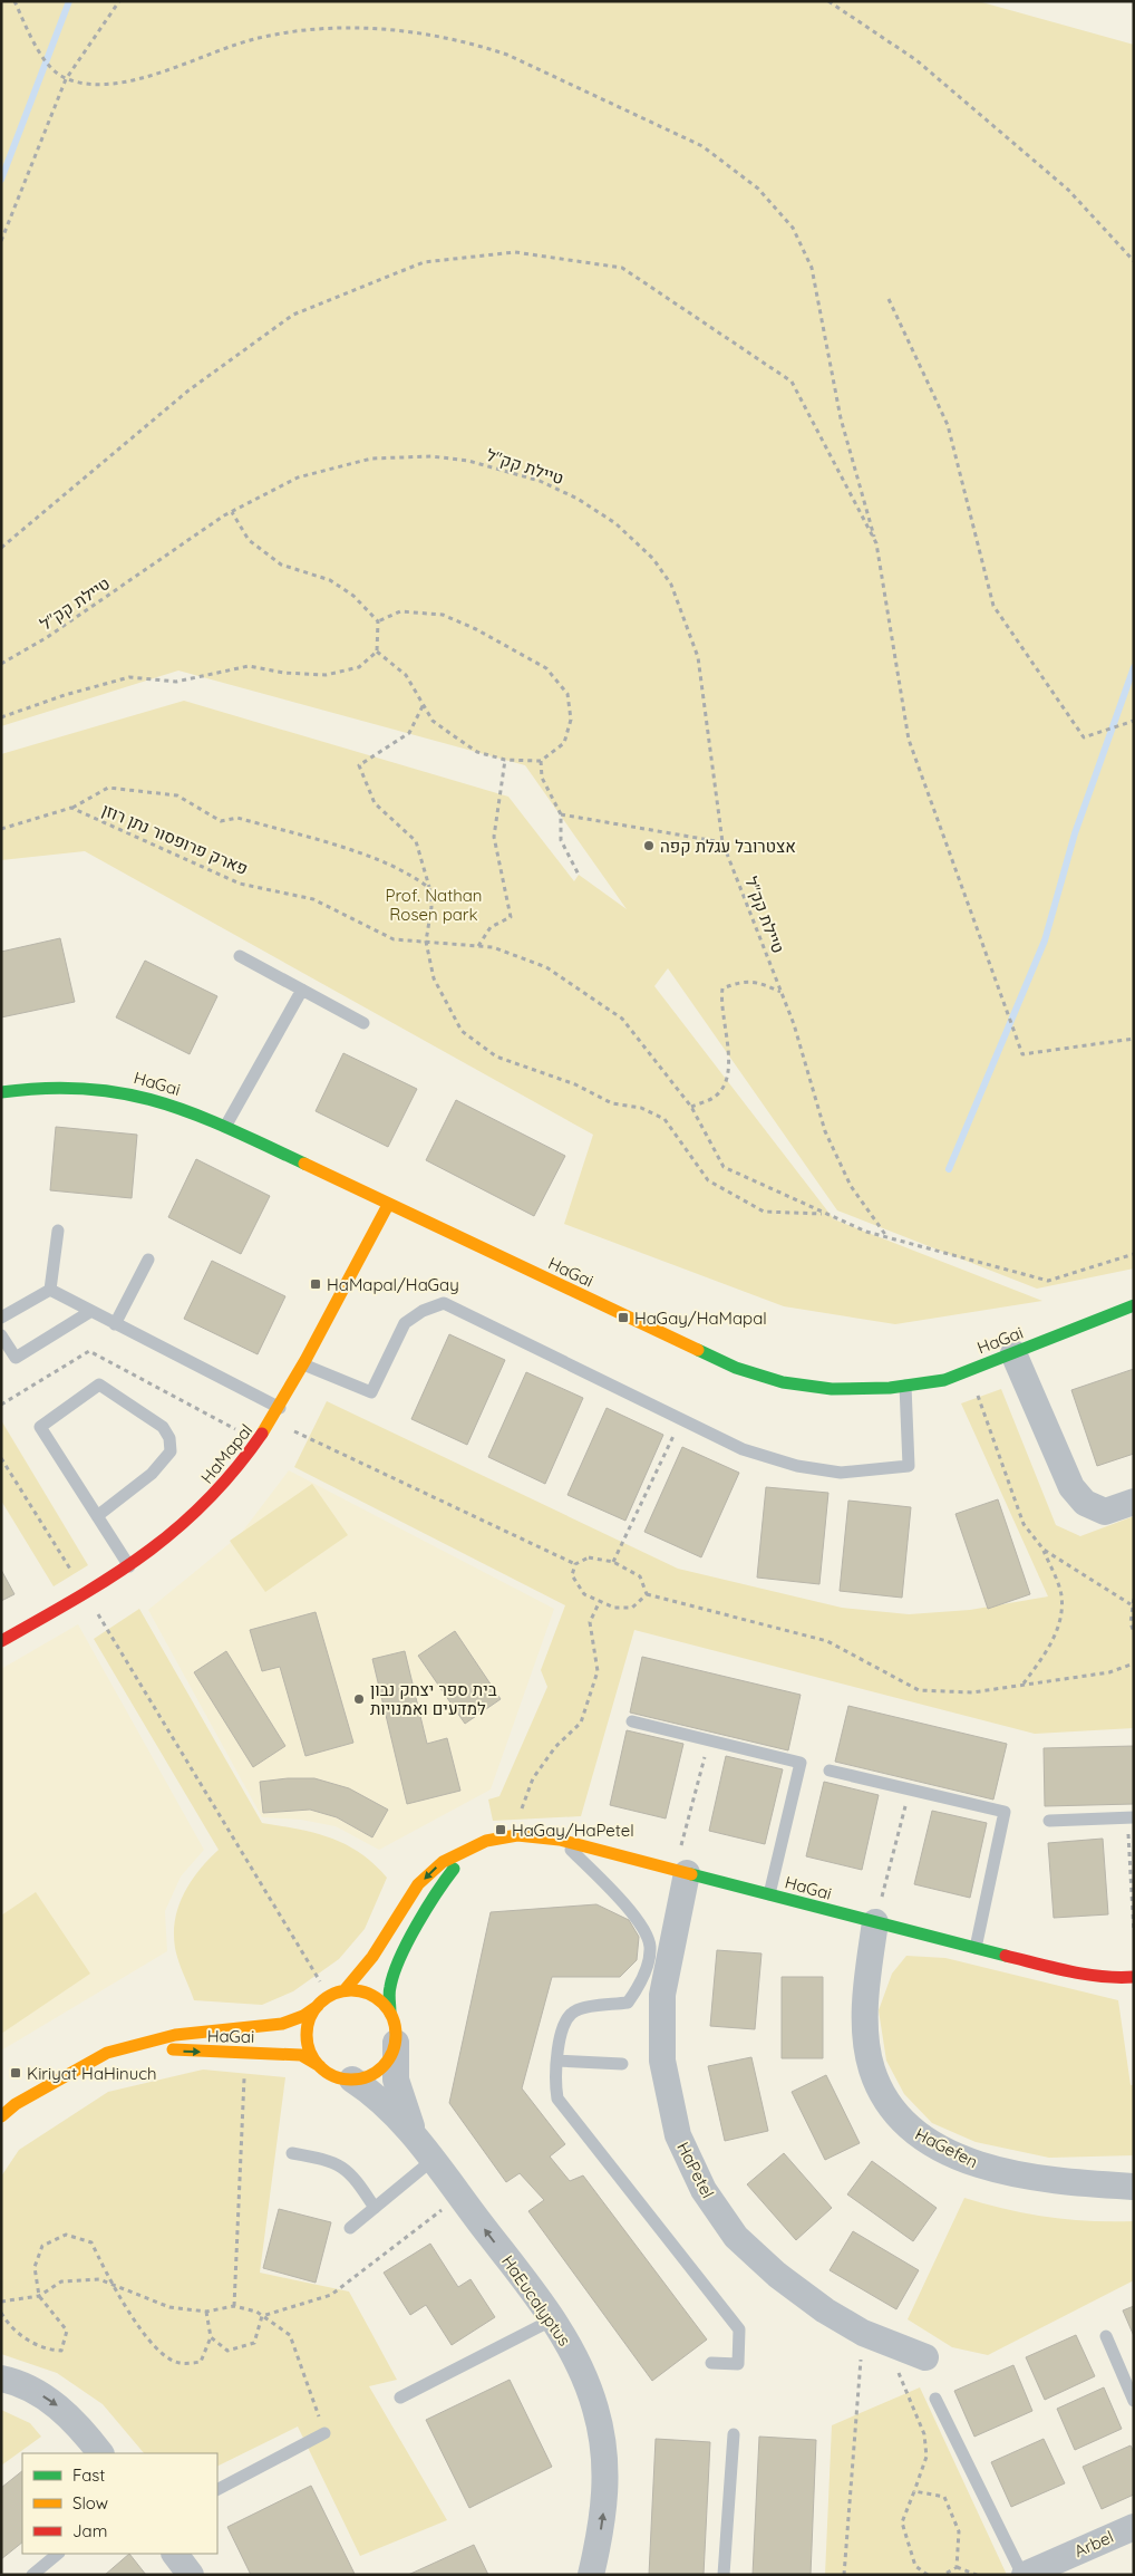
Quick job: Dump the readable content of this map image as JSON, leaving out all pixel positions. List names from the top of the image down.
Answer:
{
  "streets": {
    "street": [
      "HaGai",
      "HaMapal",
      "HaGefen",
      "HaPetel",
      "HaEucalyptus",
      "Arbel"
    ],
    "path": ["טיילת קק\"ל", "פארק פרופסור נתן רוזן"]
  },
  "crossings": [
    ["טיילת קק\"ל", "פארק פרופסור נתן רוזן"],
    ["HaGai", "HaMapal"],
    ["HaGai", "HaGefen"],
    ["HaGai", "HaPetel"],
    ["HaGai", "HaEucalyptus"]
  ],
  "one_way": ["HaEucalyptus"],
  "parks": ["Prof. Nathan Rosen park"],
  "places": {
    "other": ["אצטרובל עגלת קפה", "בית ספר יצחק נבון למדעים ואמנויות"],
    "transit": [
      "HaMapal/HaGay",
      "HaGay/HaMapal",
      "HaGay/HaPetel",
      "Kiriyat HaHinuch"
    ]
  },
  "legend": ["Fast", "Slow", "Jam"]
}
